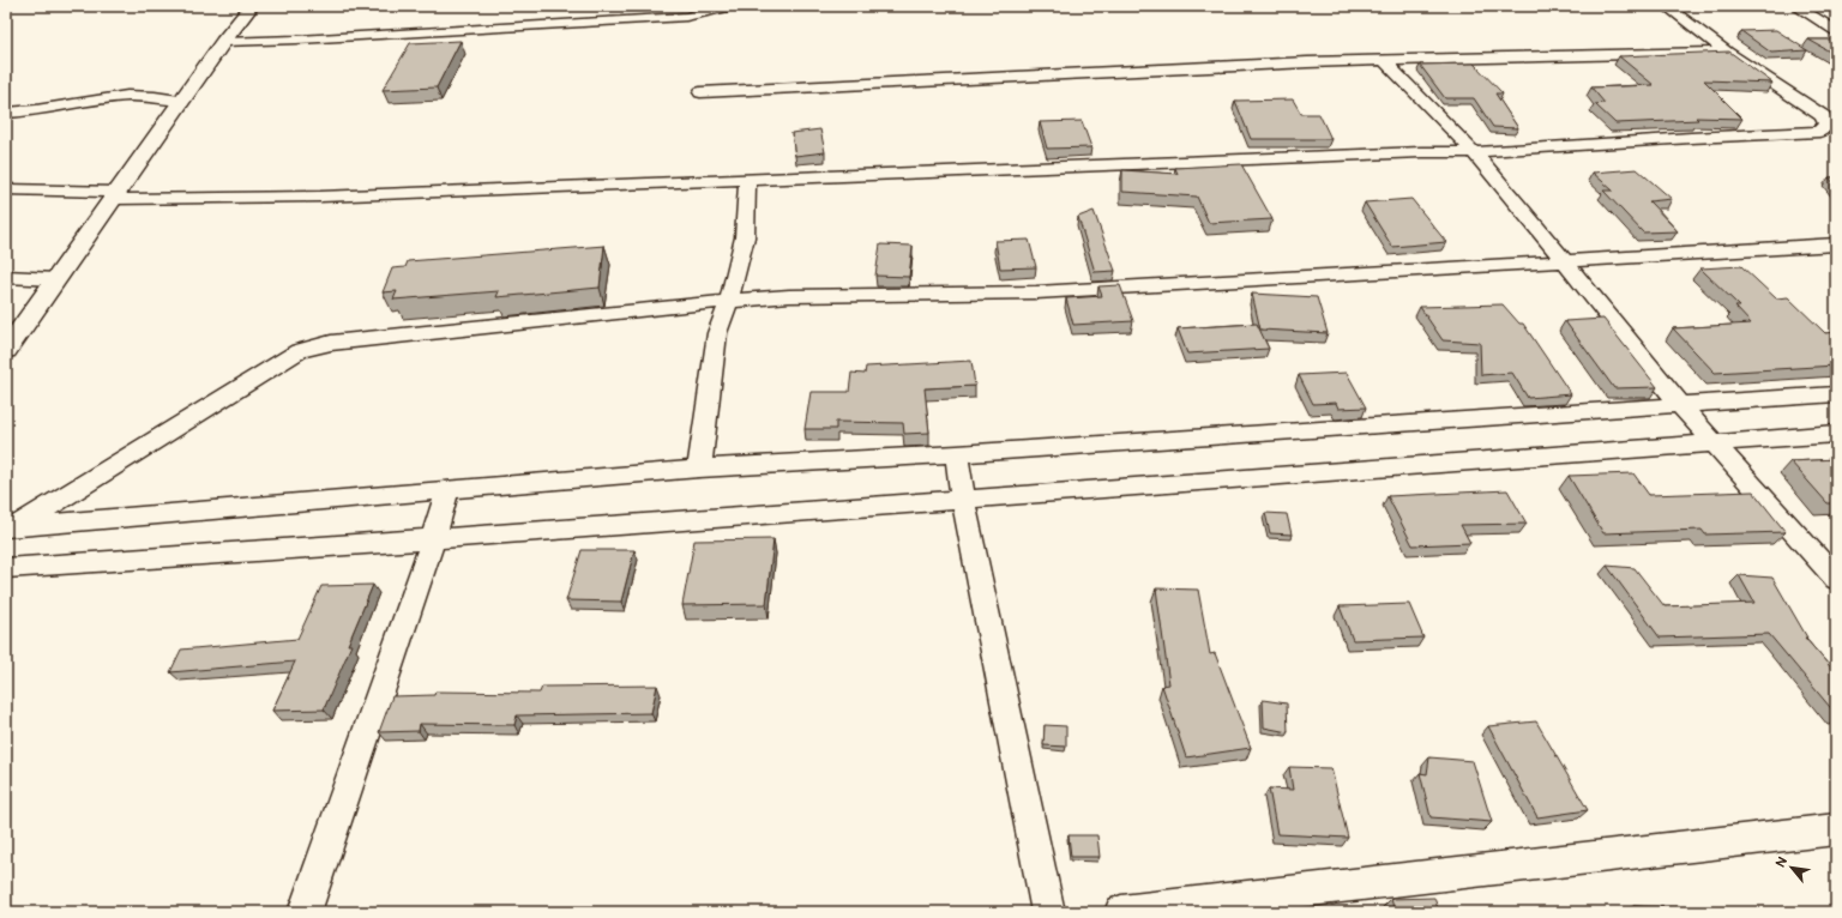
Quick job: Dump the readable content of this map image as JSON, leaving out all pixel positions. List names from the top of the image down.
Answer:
{
  "north": "top left"
}
